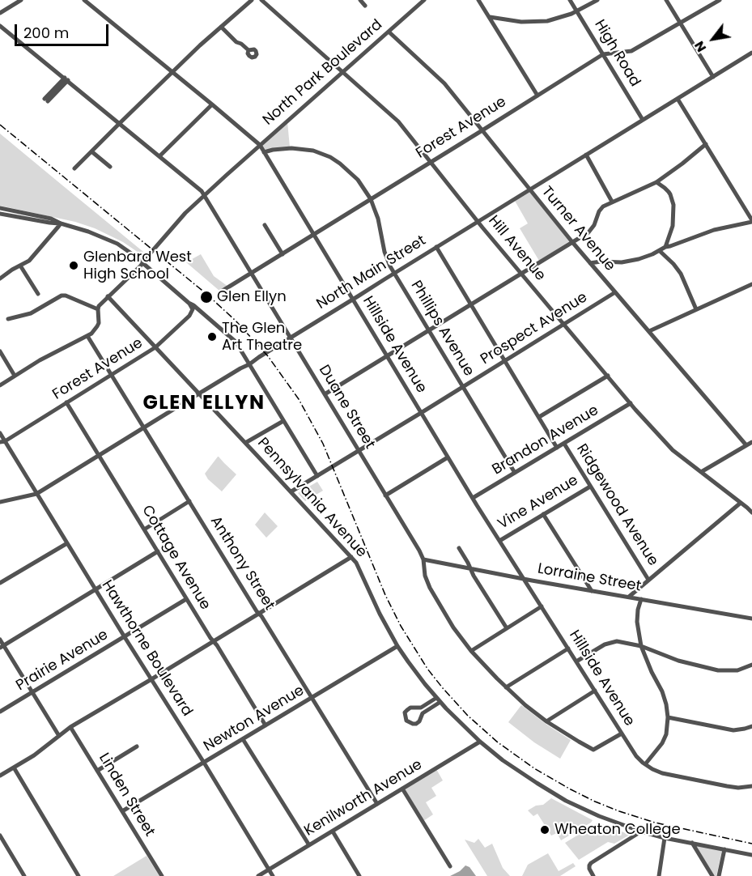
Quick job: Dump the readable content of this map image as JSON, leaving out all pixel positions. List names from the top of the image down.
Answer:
{
  "streets": {
    "street": [
      "High Road",
      "North Park Boulevard",
      "Forest Avenue",
      "Turner Avenue",
      "Hill Avenue",
      "North Main Street",
      "Phillips Avenue",
      "Prospect Avenue",
      "Hillside Avenue",
      "Duane Street",
      "Brandon Avenue",
      "Pennsylvania Avenue",
      "Vine Avenue",
      "Ridgewood Avenue",
      "Cottage Avenue",
      "Anthony Street",
      "Lorraine Street",
      "Hawthorne Boulevard",
      "Prairie Avenue",
      "Newton Avenue",
      "Linden Street",
      "Kenilworth Avenue"
    ]
  },
  "crossings": [
    ["High Road", "Forest Avenue"],
    ["High Road", "North Main Street"],
    ["North Park Boulevard", "Turner Avenue"],
    ["North Park Boulevard", "Hill Avenue"],
    ["North Park Boulevard", "Hillside Avenue"],
    ["North Park Boulevard", "Duane Street"],
    ["Forest Avenue", "Turner Avenue"],
    ["Forest Avenue", "Hill Avenue"],
    ["Forest Avenue", "Phillips Avenue"],
    ["Forest Avenue", "Hillside Avenue"],
    ["Forest Avenue", "Duane Street"],
    ["Forest Avenue", "Pennsylvania Avenue"],
    ["Forest Avenue", "Cottage Avenue"],
    ["Forest Avenue", "Anthony Street"],
    ["Forest Avenue", "Hawthorne Boulevard"],
    ["Turner Avenue", "North Main Street"],
    ["Turner Avenue", "Prospect Avenue"],
    ["Hill Avenue", "North Main Street"],
    ["Hill Avenue", "Prospect Avenue"],
    ["Hill Avenue", "Brandon Avenue"],
    ["North Main Street", "Phillips Avenue"],
    ["North Main Street", "Hillside Avenue"],
    ["North Main Street", "Duane Street"],
    ["North Main Street", "Pennsylvania Avenue"],
    ["North Main Street", "Ridgewood Avenue"],
    ["North Main Street", "Cottage Avenue"],
    ["North Main Street", "Anthony Street"],
    ["North Main Street", "Hawthorne Boulevard"],
    ["Phillips Avenue", "Prospect Avenue"],
    ["Phillips Avenue", "Hillside Avenue"],
    ["Phillips Avenue", "Brandon Avenue"],
    ["Prospect Avenue", "Hillside Avenue"],
    ["Prospect Avenue", "Duane Street"],
    ["Prospect Avenue", "Pennsylvania Avenue"],
    ["Prospect Avenue", "Ridgewood Avenue"],
    ["Hillside Avenue", "Duane Street"],
    ["Hillside Avenue", "Brandon Avenue"],
    ["Hillside Avenue", "Vine Avenue"],
    ["Hillside Avenue", "Lorraine Street"],
    ["Duane Street", "Lorraine Street"],
    ["Brandon Avenue", "Ridgewood Avenue"],
    ["Pennsylvania Avenue", "Newton Avenue"],
    ["Pennsylvania Avenue", "Kenilworth Avenue"],
    ["Vine Avenue", "Ridgewood Avenue"],
    ["Cottage Avenue", "Prairie Avenue"],
    ["Cottage Avenue", "Newton Avenue"],
    ["Anthony Street", "Newton Avenue"],
    ["Anthony Street", "Kenilworth Avenue"],
    ["Hawthorne Boulevard", "Prairie Avenue"],
    ["Hawthorne Boulevard", "Newton Avenue"],
    ["Hawthorne Boulevard", "Kenilworth Avenue"],
    ["Newton Avenue", "Linden Street"]
  ],
  "districts": ["GLEN ELLYN"],
  "places": [
    "Glenbard West High School",
    "Glen Ellyn",
    "The Glen Art Theatre",
    "Wheaton College"
  ],
  "scale_bar": "200 m",
  "north": "bottom left"
}
